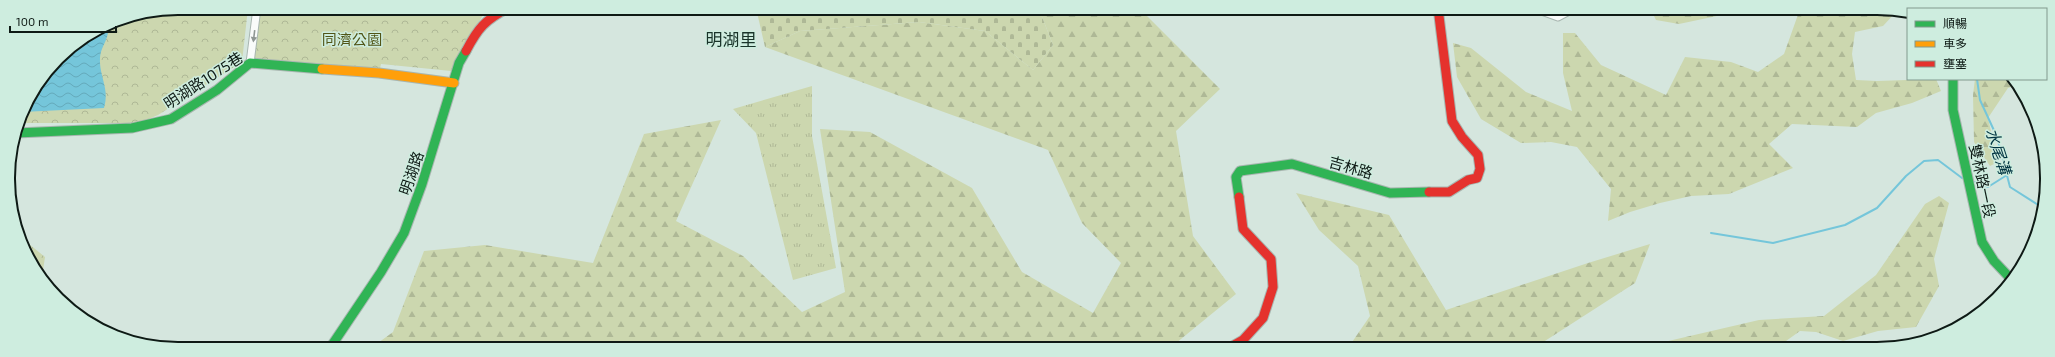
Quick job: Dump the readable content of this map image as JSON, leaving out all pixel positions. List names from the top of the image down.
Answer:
{
  "streets": {
    "street": [
      "明湖路1075巷",
      "吉林路",
      "明湖路",
      "雙林路一段"
    ]
  },
  "crossings": [
    ["明湖路1075巷", "明湖路"]
  ],
  "districts": ["明湖里"],
  "water": ["水尾溝"],
  "parks": ["同濟公園"],
  "legend": ["順暢", "車多", "壅塞"],
  "scale_bar": "100 m"
}
